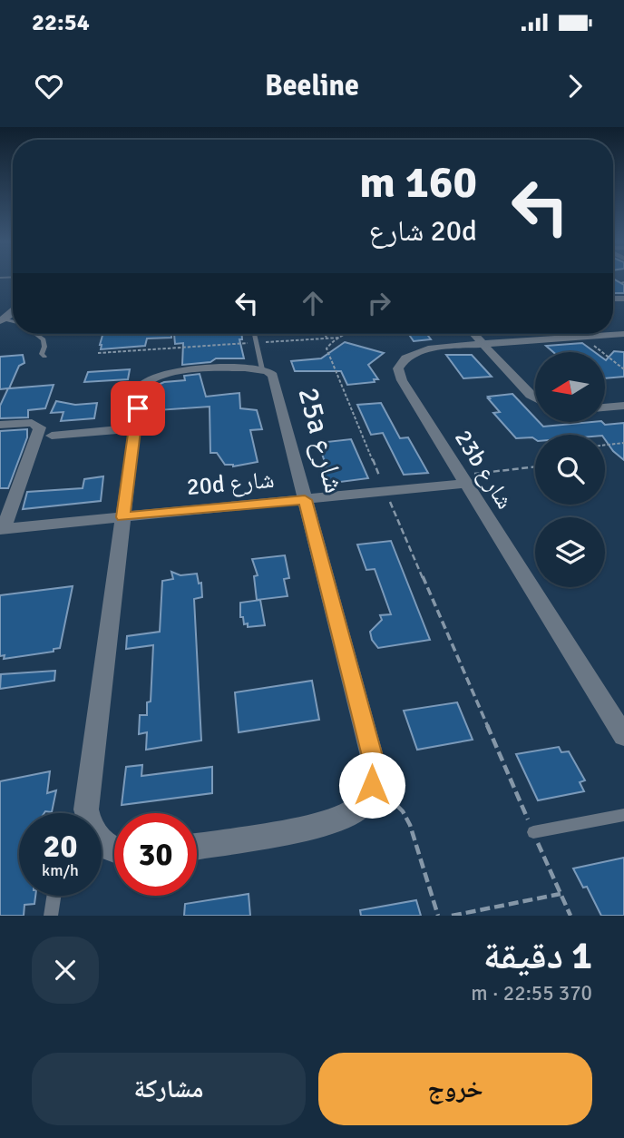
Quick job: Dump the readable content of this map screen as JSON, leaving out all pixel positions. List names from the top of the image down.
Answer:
{
  "streets": {
    "street": ["25a شارع", "23b شارع", "20d شارع"]
  },
  "crossings": [
    ["25a شارع", "20d شارع"],
    ["23b شارع", "20d شارع"]
  ],
  "north": "left",
  "page": {
    "status": "22:54",
    "header": "Beeline",
    "turn": ["160 m", "20d شارع"],
    "speed": "20 km/h",
    "limit": "30",
    "heading": ["1 دقيقة", "370 m · 22:55"],
    "buttons": ["خروج", "مشاركة"]
  }
}
